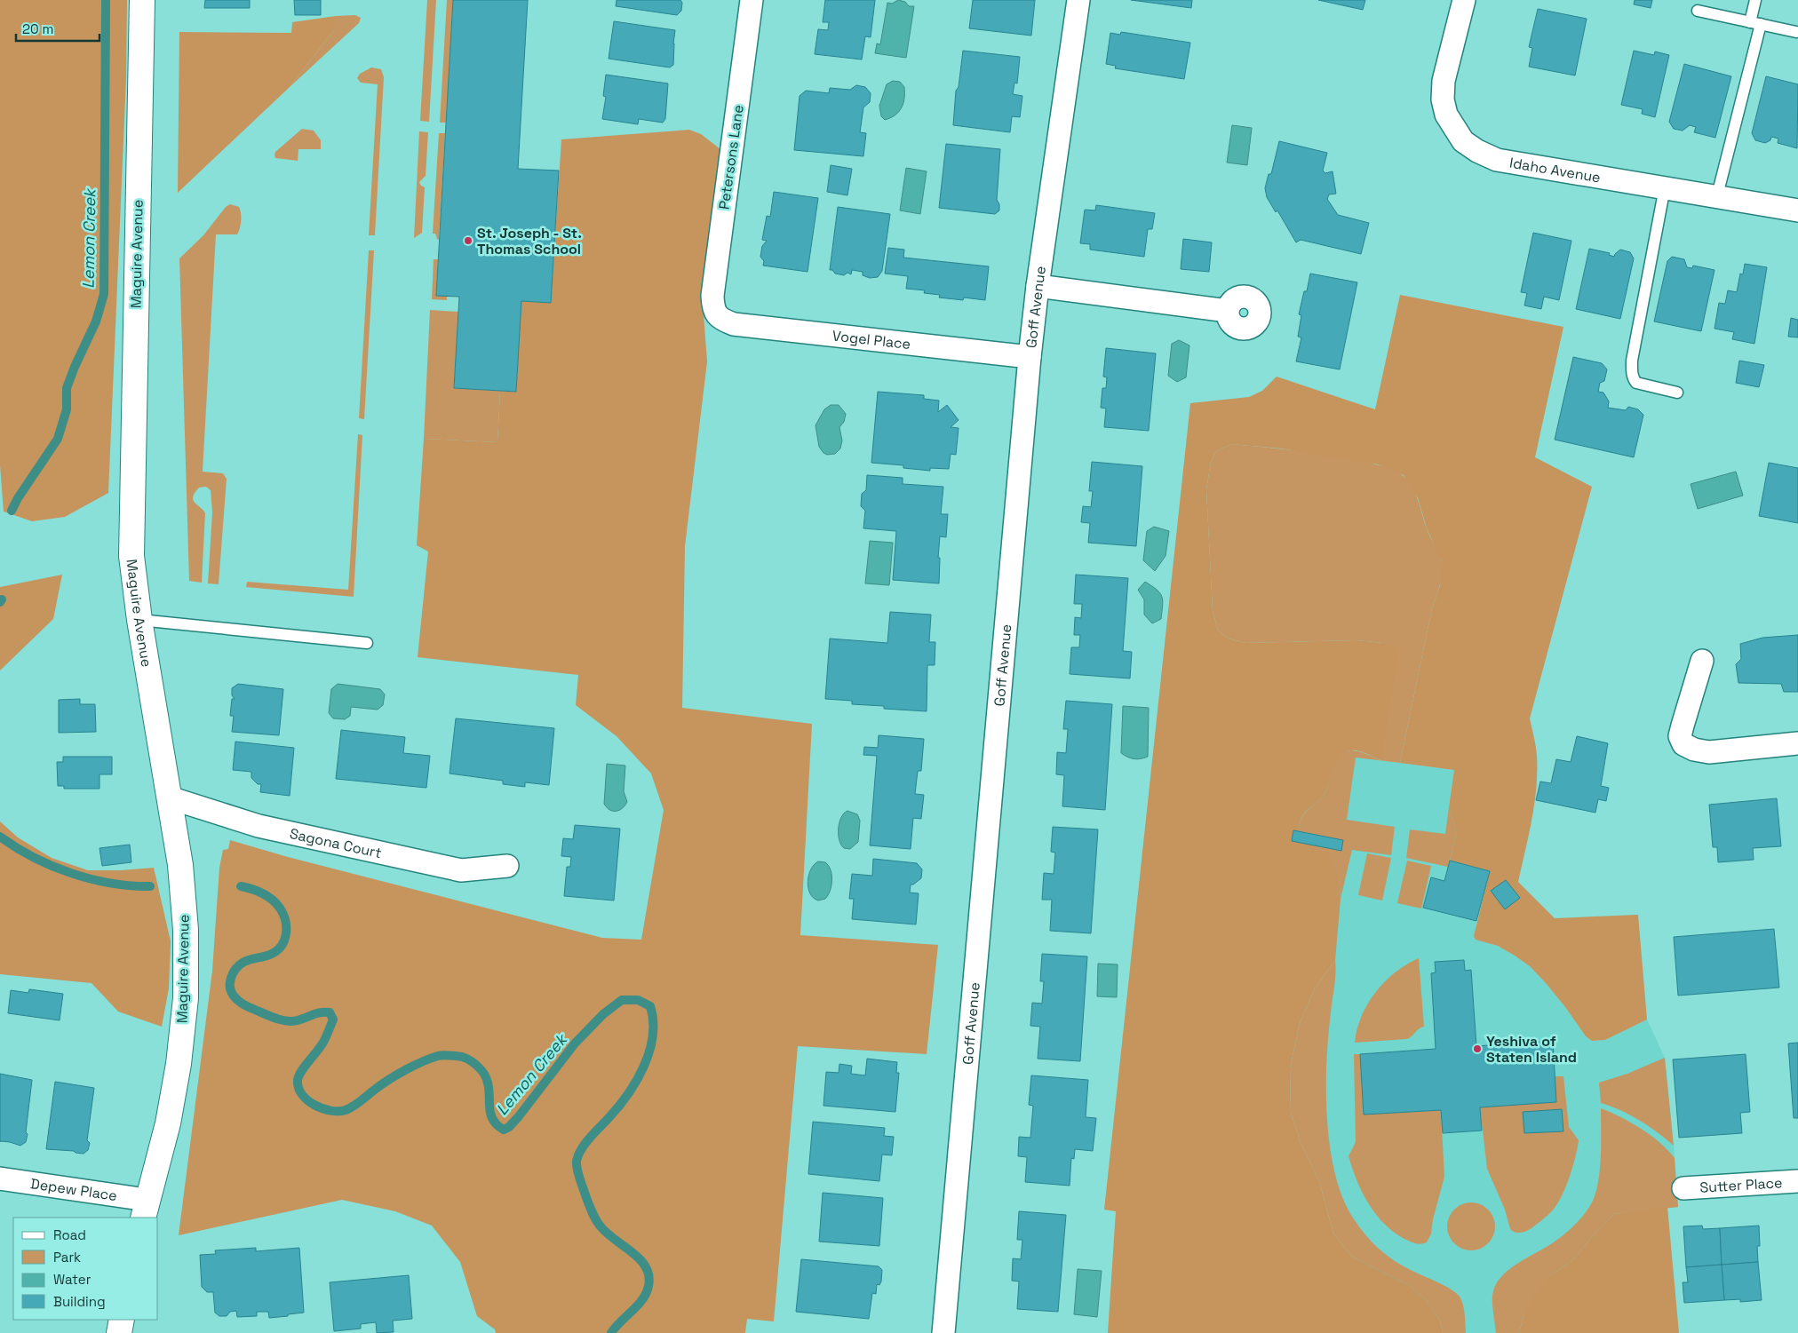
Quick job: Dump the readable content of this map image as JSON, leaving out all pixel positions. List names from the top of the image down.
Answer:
{
  "streets": {
    "street": [
      "Petersons Lane",
      "Idaho Avenue",
      "Maguire Avenue",
      "Goff Avenue",
      "Vogel Place",
      "Sagona Court",
      "Sutter Place",
      "Depew Place"
    ]
  },
  "crossings": [
    ["Petersons Lane", "Vogel Place"],
    ["Maguire Avenue", "Sagona Court"],
    ["Maguire Avenue", "Depew Place"],
    ["Goff Avenue", "Vogel Place"]
  ],
  "water": ["Lemon Creek"],
  "places": ["St. Joseph - St. Thomas School", "Yeshiva of Staten Island"],
  "legend": [
    "Road",
    "Park",
    "Water",
    "Building"
  ],
  "scale_bar": "20 m"
}
